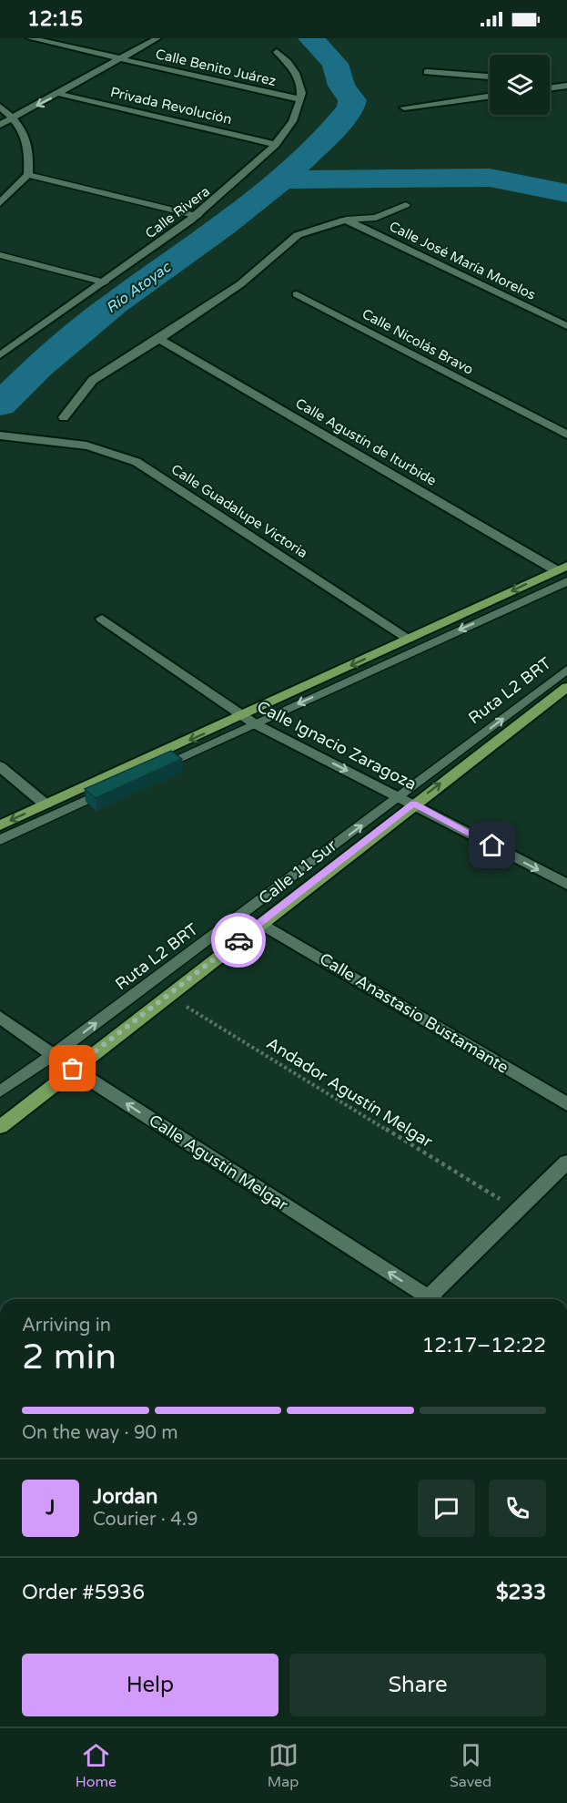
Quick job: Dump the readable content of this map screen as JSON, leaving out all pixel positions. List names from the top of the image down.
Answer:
{
  "streets": {
    "main road": ["Calle 11 Sur"],
    "street": [
      "Calle Benito Juárez",
      "Privada Revolución",
      "Calle Rivera",
      "Calle José María Morelos",
      "Calle Nicolás Bravo",
      "Calle Agustín de Iturbide",
      "Calle Guadalupe Victoria",
      "Calle Ignacio Zaragoza",
      "Calle Anastasio Bustamante",
      "Calle Agustín Melgar"
    ],
    "lane": ["Ruta L2 BRT"],
    "path": ["Andador Agustín Melgar"]
  },
  "crossings": [
    ["Calle Benito Juárez", "Calle Rivera"],
    ["Privada Revolución", "Calle Rivera"],
    ["Ruta L2 BRT", "Calle Ignacio Zaragoza"],
    ["Ruta L2 BRT", "Calle 11 Sur"],
    ["Ruta L2 BRT", "Calle Agustín Melgar"],
    ["Calle Ignacio Zaragoza", "Calle 11 Sur"],
    ["Calle 11 Sur", "Calle Anastasio Bustamante"],
    ["Calle 11 Sur", "Andador Agustín Melgar"],
    ["Calle 11 Sur", "Calle Agustín Melgar"]
  ],
  "one_way": ["Ruta L2 BRT", "Calle Ignacio Zaragoza", "Calle Agustín Melgar"],
  "water": ["Río Atoyac"],
  "page": {
    "status": "12:15",
    "heading": ["2 min", "Arriving in", "12:17–12:22"],
    "panel": [
      "Jordan",
      "Courier · 4.9",
      "Order #5936",
      "$233"
    ],
    "bar": "On the way · 90 m",
    "round": "J",
    "buttons": ["Help", "Share"],
    "tabs": ["Home", "Map", "Saved"]
  }
}
